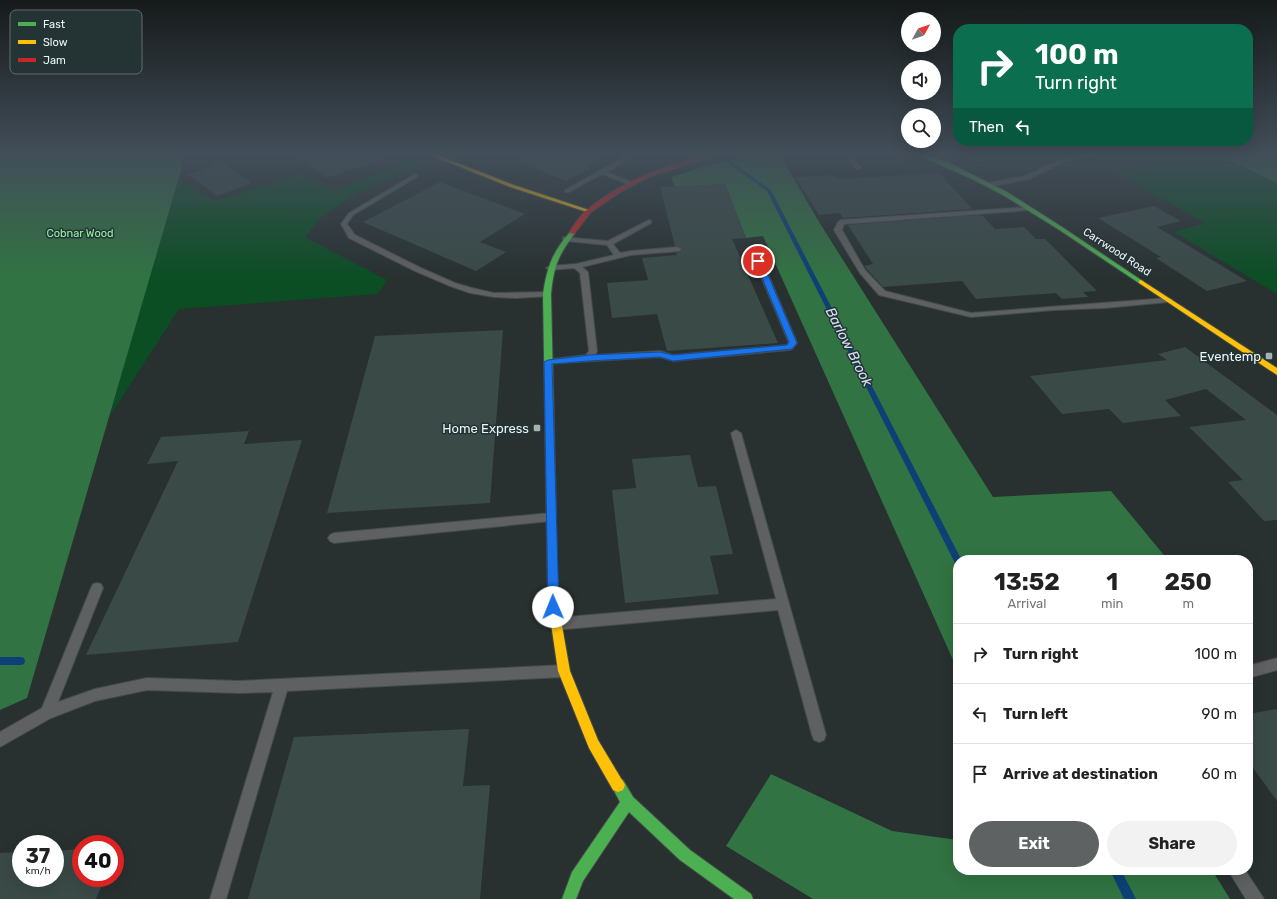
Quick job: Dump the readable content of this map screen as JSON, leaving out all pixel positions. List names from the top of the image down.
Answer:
{
  "streets": {
    "street": ["Carrwood Road"]
  },
  "water": ["Barlow Brook"],
  "parks": ["Cobnar Wood"],
  "places": {
    "transit": ["Eventemp", "Home Express"]
  },
  "legend": ["Fast", "Slow", "Jam"],
  "north": "top right",
  "page": {
    "turn": ["100 m", "Turn right"],
    "then": "Then",
    "eta": [
      "13:52",
      "Arrival",
      "1",
      "min",
      "250",
      "m"
    ],
    "list": [
      {
        "name": "Turn right",
        "value": "100 m"
      },
      {
        "name": "Turn left",
        "value": "90 m"
      },
      {
        "name": "Arrive at destination",
        "value": "60 m"
      }
    ],
    "buttons": ["Exit", "Share"],
    "speed": "37 km/h",
    "limit": "40"
  }
}
